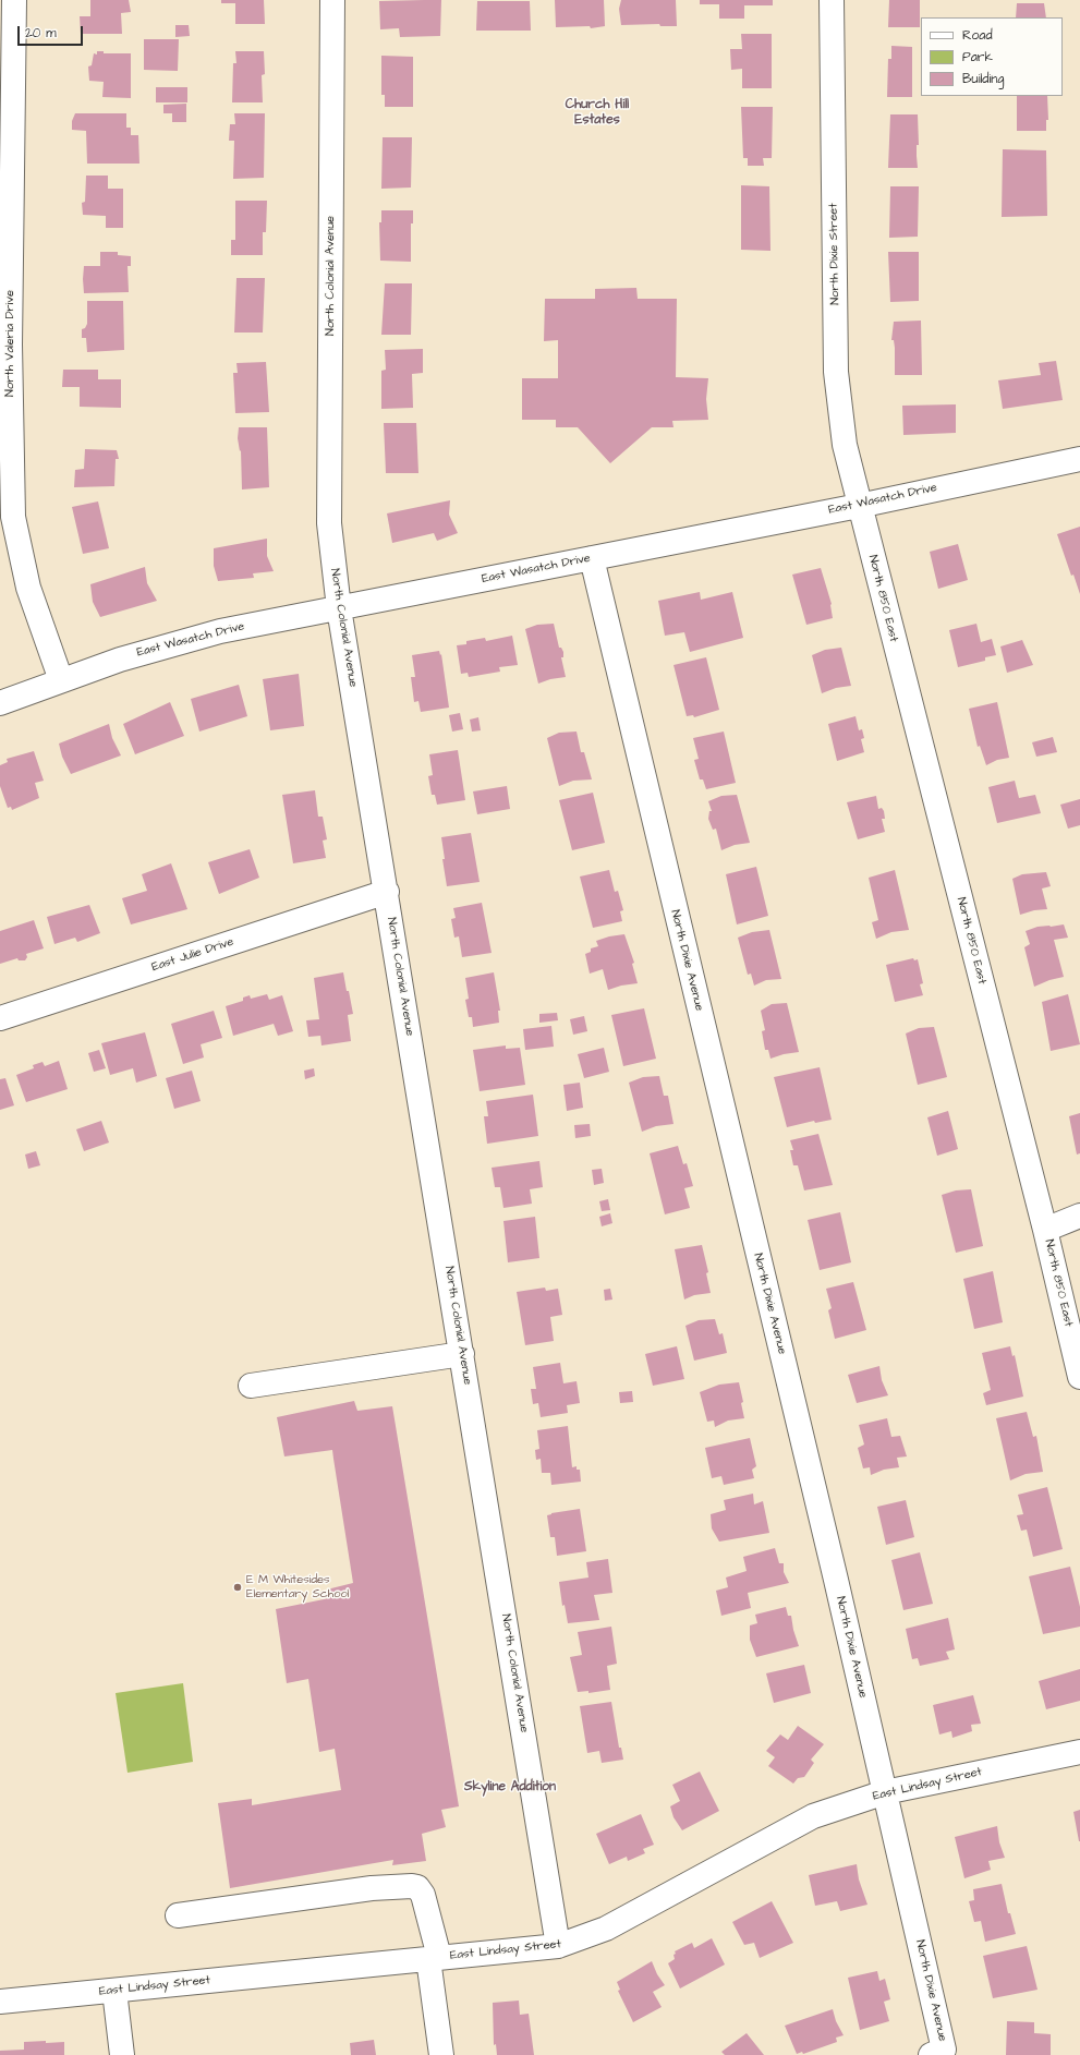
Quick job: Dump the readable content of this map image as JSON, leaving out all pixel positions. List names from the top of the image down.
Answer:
{
  "streets": {
    "street": [
      "North Dixie Street",
      "North Colonial Avenue",
      "North Valeria Drive",
      "East Wasatch Drive",
      "North 850 East",
      "East Julie Drive",
      "North Dixie Avenue",
      "East Lindsay Street"
    ]
  },
  "crossings": [
    ["North Dixie Street", "East Wasatch Drive"],
    ["North Dixie Street", "North 850 East"],
    ["North Colonial Avenue", "East Wasatch Drive"],
    ["North Colonial Avenue", "East Julie Drive"],
    ["North Colonial Avenue", "East Lindsay Street"],
    ["North Valeria Drive", "East Wasatch Drive"],
    ["East Wasatch Drive", "North 850 East"],
    ["East Wasatch Drive", "North Dixie Avenue"],
    ["North Dixie Avenue", "East Lindsay Street"]
  ],
  "districts": ["Church Hill Estates", "Skyline Addition"],
  "places": ["E M Whitesides Elementary School"],
  "legend": ["Road", "Park", "Building"],
  "scale_bar": "20 m"
}
